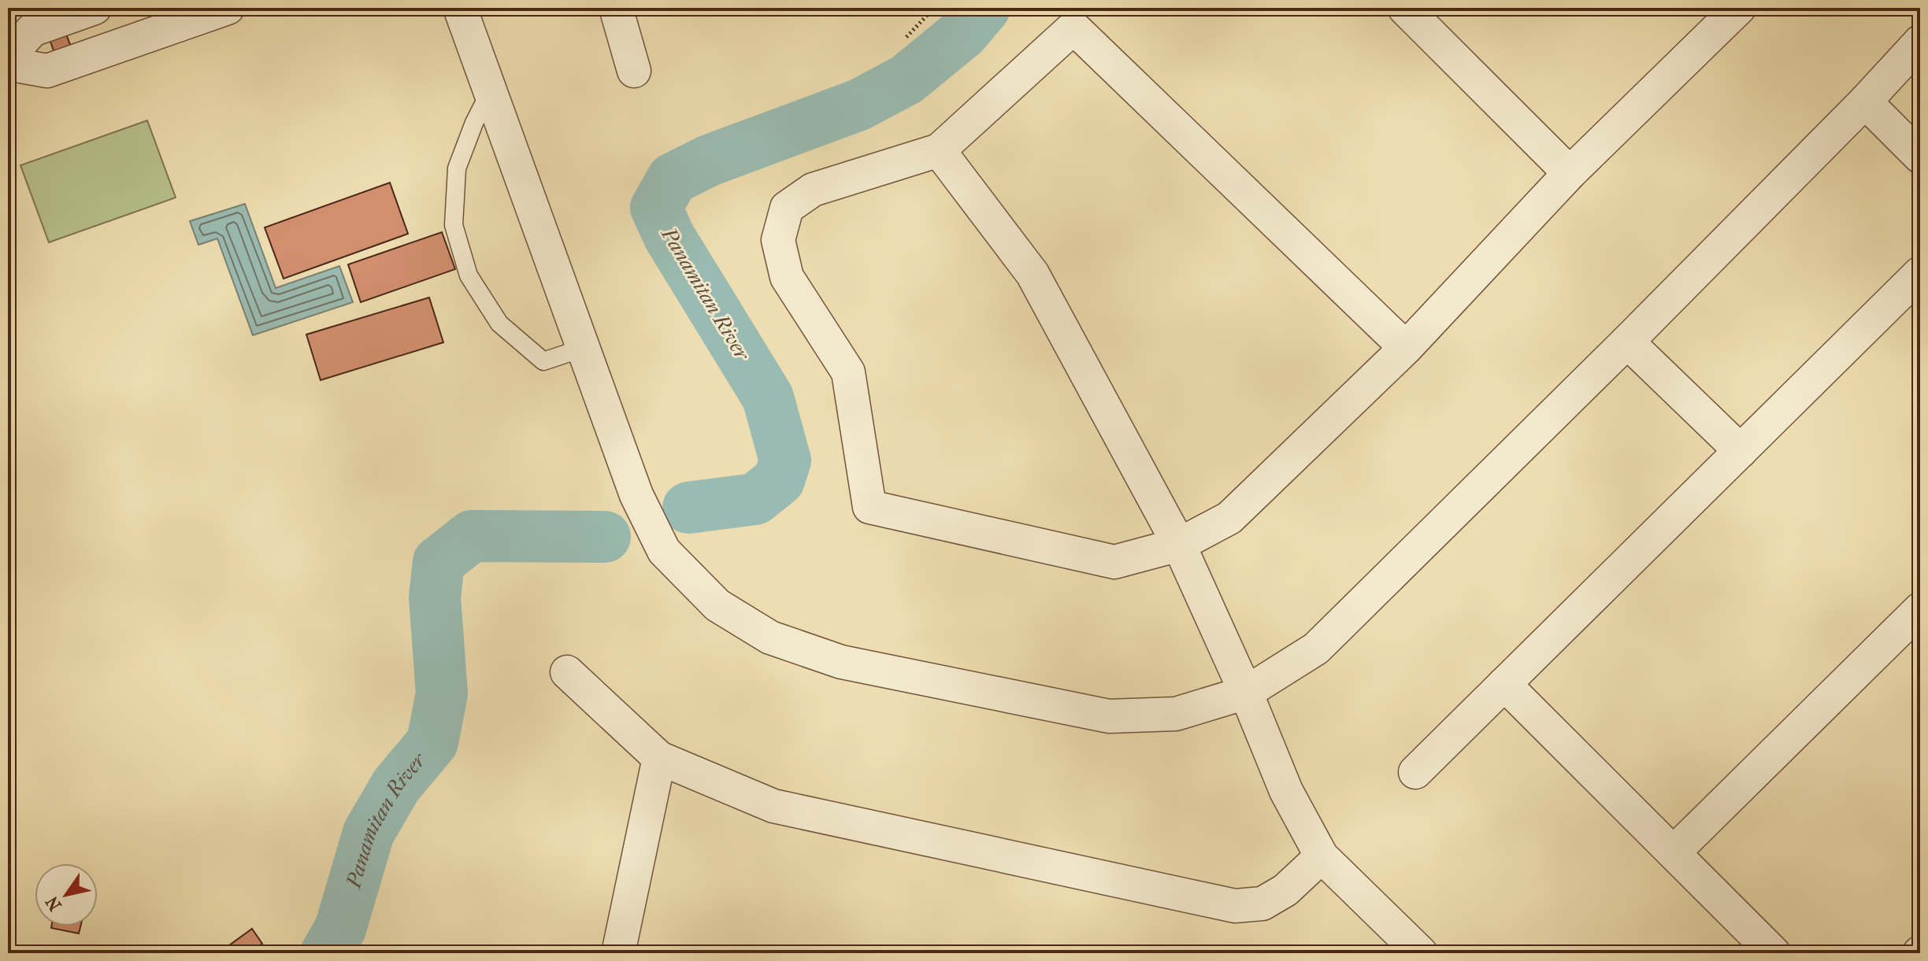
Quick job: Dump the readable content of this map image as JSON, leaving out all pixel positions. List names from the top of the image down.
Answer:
{
  "water": ["Panamitan River"],
  "north": "bottom left"
}
